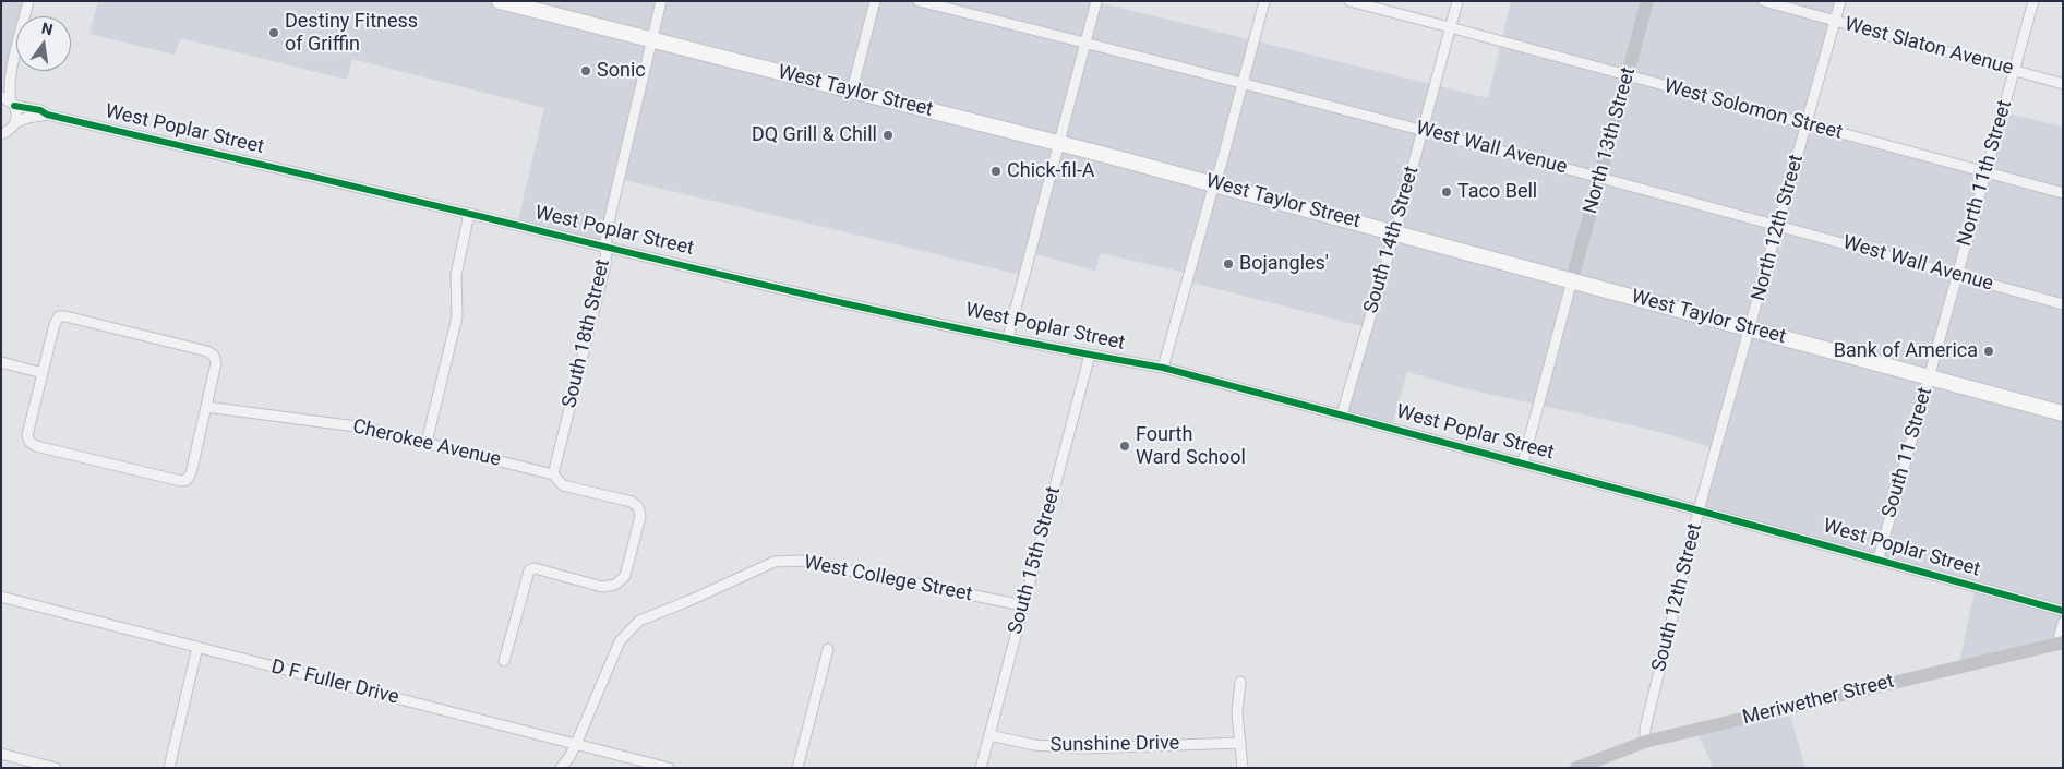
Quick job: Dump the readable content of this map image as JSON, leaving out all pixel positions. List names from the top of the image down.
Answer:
{
  "streets": {
    "main road": ["West Taylor Street"],
    "street": [
      "West Slaton Avenue",
      "West Solomon Street",
      "West Poplar Street",
      "North 13th Street",
      "West Wall Avenue",
      "North 11th Street",
      "North 12th Street",
      "South 14th Street",
      "South 18th Street",
      "Cherokee Avenue",
      "South 11 Street",
      "South 15th Street",
      "West College Street",
      "South 12th Street",
      "D F Fuller Drive",
      "Meriwether Street",
      "Sunshine Drive"
    ]
  },
  "crossings": [
    ["West Slaton Avenue", "North 11th Street"],
    ["West Slaton Avenue", "North 12th Street"],
    ["West Taylor Street", "North 13th Street"],
    ["West Taylor Street", "North 11th Street"],
    ["West Taylor Street", "North 12th Street"],
    ["West Taylor Street", "South 14th Street"],
    ["West Taylor Street", "South 18th Street"],
    ["West Taylor Street", "South 11 Street"],
    ["West Taylor Street", "South 12th Street"],
    ["West Solomon Street", "North 13th Street"],
    ["West Solomon Street", "North 11th Street"],
    ["West Solomon Street", "North 12th Street"],
    ["West Solomon Street", "South 14th Street"],
    ["West Poplar Street", "South 14th Street"],
    ["West Poplar Street", "South 18th Street"],
    ["West Poplar Street", "South 11 Street"],
    ["West Poplar Street", "South 15th Street"],
    ["West Poplar Street", "South 12th Street"],
    ["North 13th Street", "West Wall Avenue"],
    ["West Wall Avenue", "North 11th Street"],
    ["West Wall Avenue", "North 12th Street"],
    ["West Wall Avenue", "South 14th Street"],
    ["North 11th Street", "South 11 Street"],
    ["North 12th Street", "South 12th Street"],
    ["South 18th Street", "Cherokee Avenue"],
    ["South 15th Street", "West College Street"],
    ["South 15th Street", "Sunshine Drive"],
    ["West College Street", "D F Fuller Drive"],
    ["South 12th Street", "Meriwether Street"]
  ],
  "places": [
    "Destiny Fitness of Griffin",
    "Sonic",
    "DQ Grill & Chill",
    "Chick-fil-A",
    "Taco Bell",
    "Bojangles'",
    "Bank of America",
    "Fourth Ward School"
  ],
  "north": "top"
}
